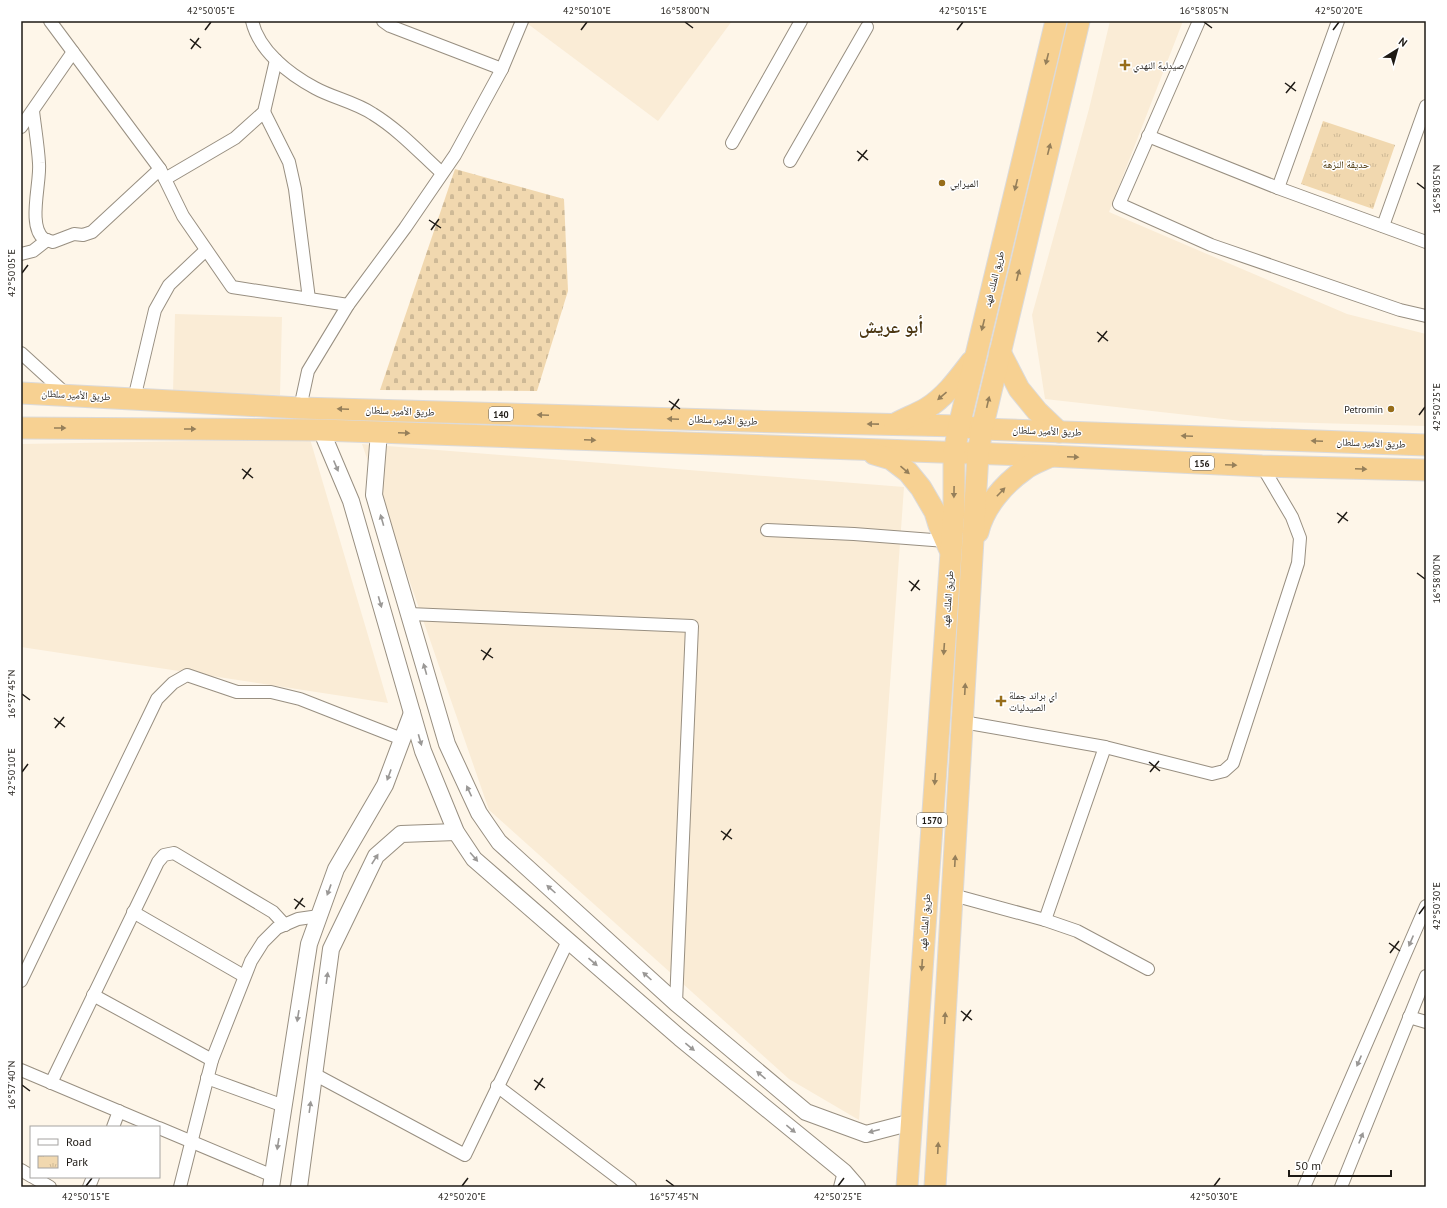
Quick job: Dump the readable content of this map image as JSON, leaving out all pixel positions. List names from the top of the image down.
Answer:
{
  "streets": {
    "highway": [
      "طريق الملك فهد",
      "طريق الأمير سلطان",
      "140",
      "156",
      "1570"
    ]
  },
  "crossings": [
    ["طريق الملك فهد", "طريق الأمير سلطان"],
    ["طريق الملك فهد", "140"],
    ["140", "156"],
    ["140", "1570"],
    ["156", "1570"]
  ],
  "districts": ["أبو عريش"],
  "parks": ["حديقة النزهة"],
  "places": {
    "health": ["صيدلية النهدي", "اي براند جملة الصيدليات"],
    "other": ["الميرابي", "Petromin"]
  },
  "legend": ["Road", "Park"],
  "scale_bar": "50 m",
  "north": "top right",
  "coordinates": [
    "42°50'05\"E",
    "42°50'10\"E",
    "16°58'00\"N",
    "42°50'15\"E",
    "16°58'05\"N",
    "42°50'20\"E",
    "42°50'25\"E",
    "16°57'45\"N",
    "42°50'30\"E",
    "16°57'40\"N"
  ]
}
